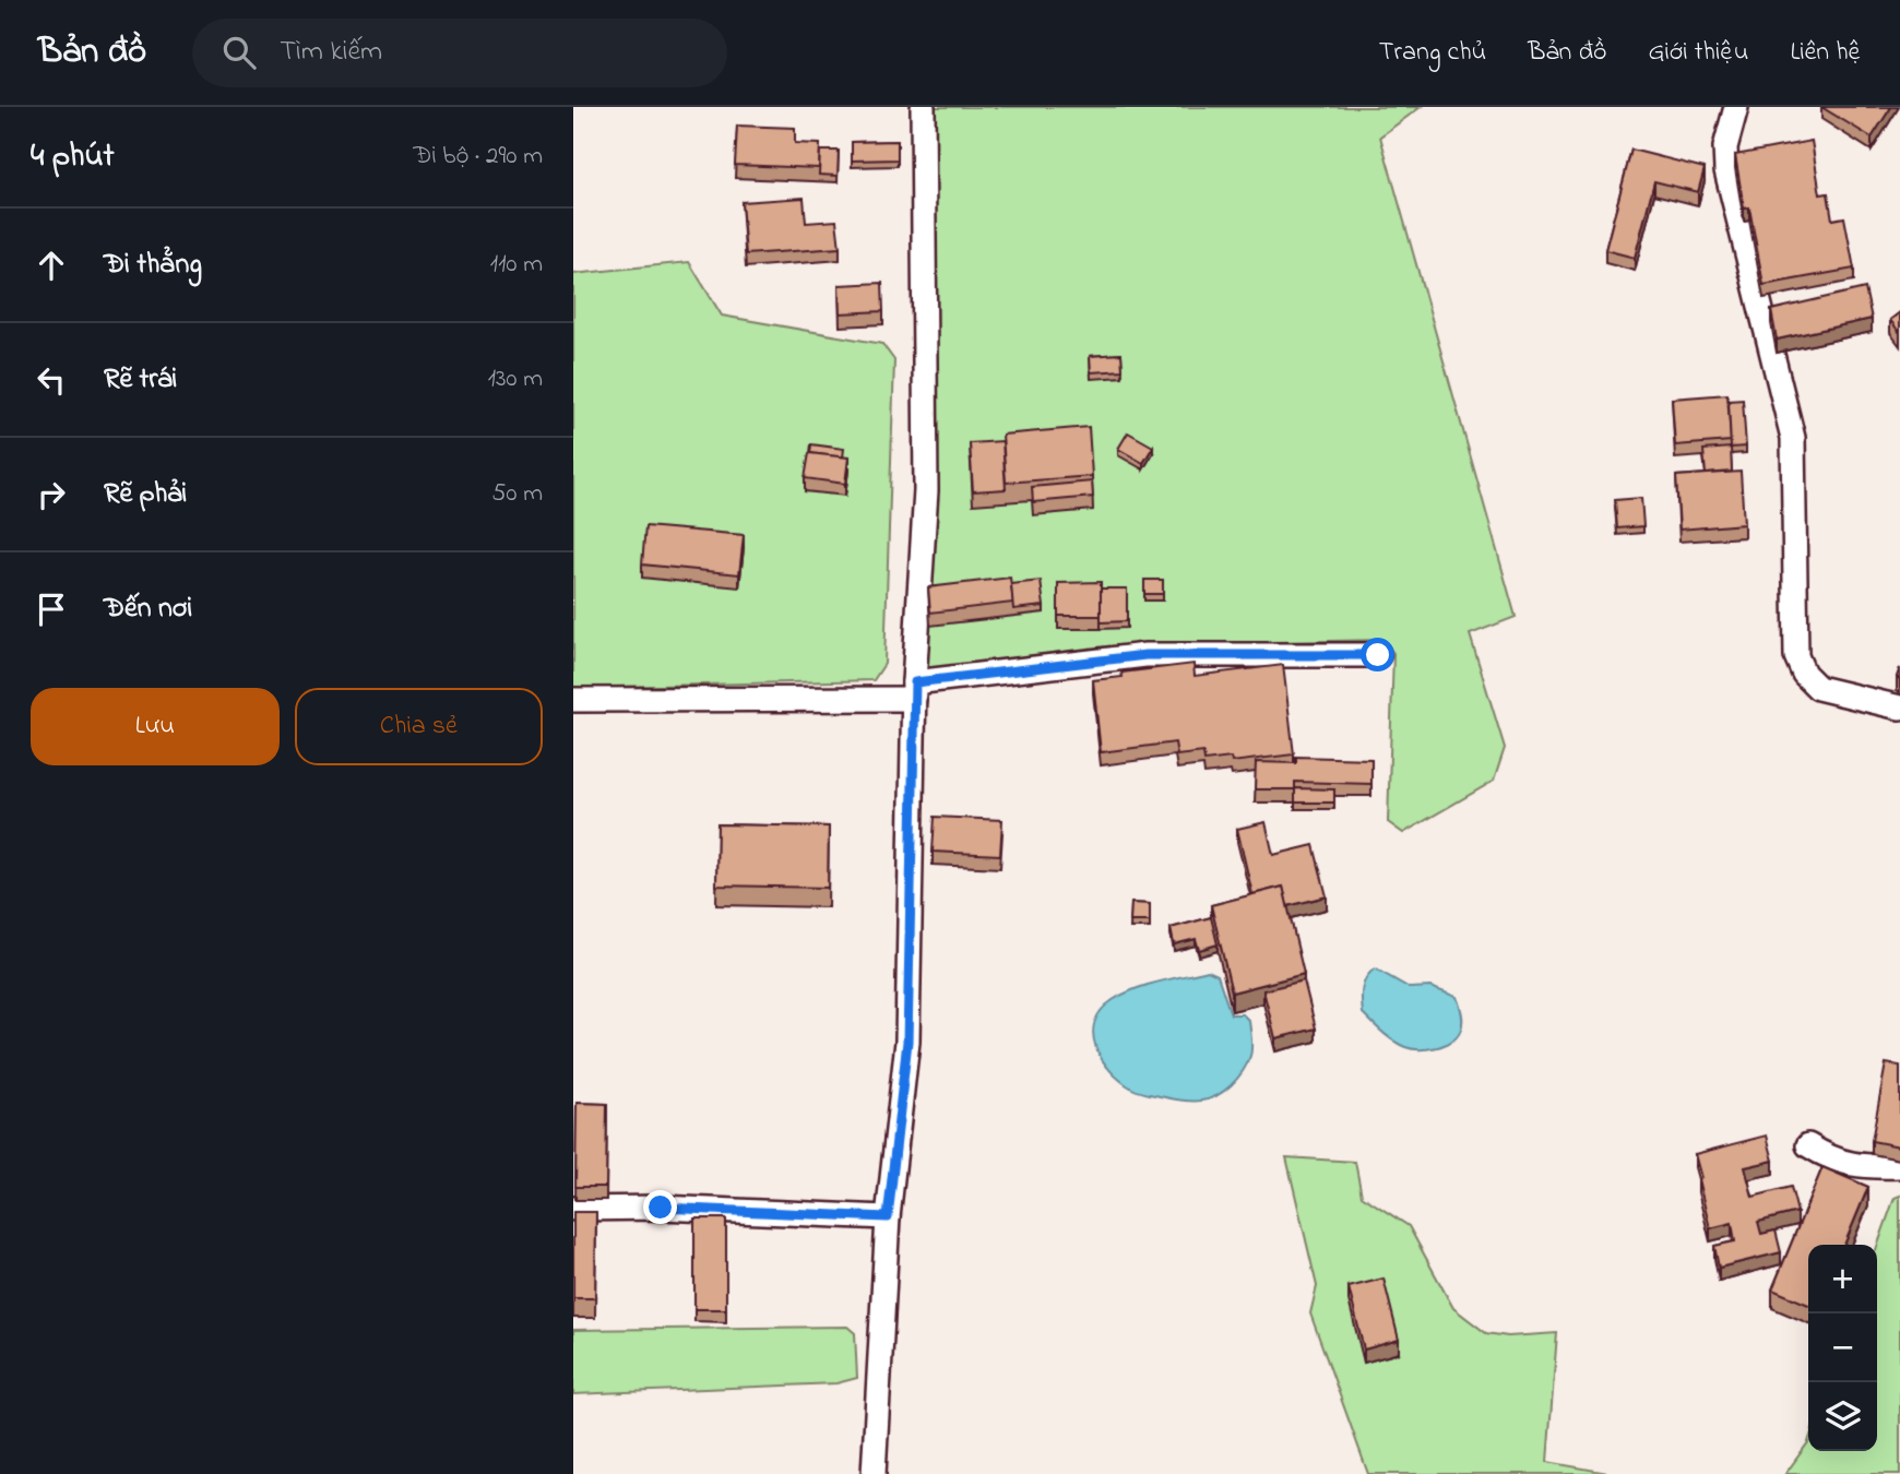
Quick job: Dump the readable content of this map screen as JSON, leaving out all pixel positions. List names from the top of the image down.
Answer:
{
  "page": {
    "header": "Bản đồ",
    "search": "Tìm kiếm",
    "nav": [
      "Trang chủ",
      "Bản đồ",
      "Giới thiệu",
      "Liên hệ"
    ],
    "heading": ["4 phút", "Đi bộ · 290 m"],
    "list": [
      ["Đi thẳng", "110 m"],
      ["Rẽ trái", "130 m"],
      ["Rẽ phải", "50 m"],
      "Đến nơi"
    ],
    "buttons": ["Lưu", "Chia sẻ"],
    "map_buttons": ["+", "−"]
  }
}
